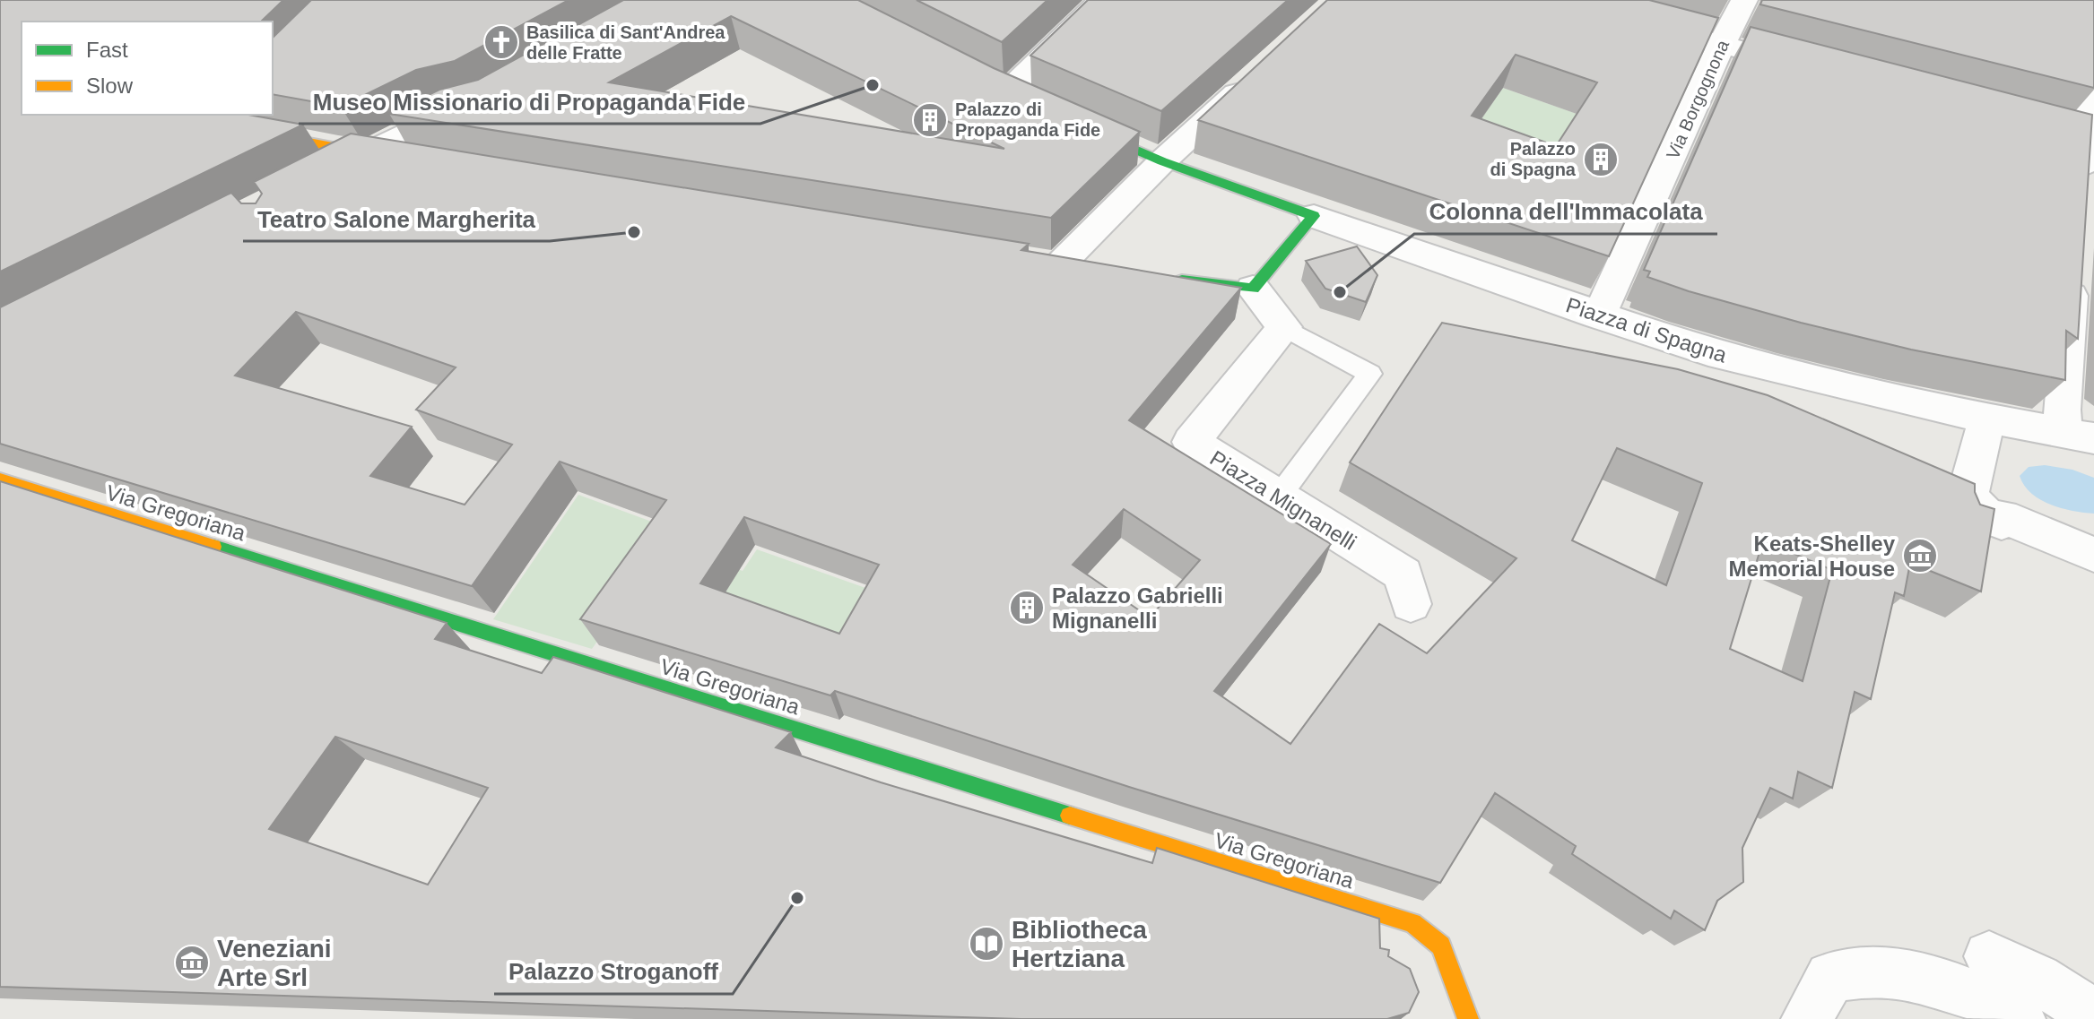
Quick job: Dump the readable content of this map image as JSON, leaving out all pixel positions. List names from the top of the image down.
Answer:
{
  "streets": {
    "street": [
      "Via Borgognona",
      "Piazza di Spagna",
      "Piazza Mignanelli",
      "Via Gregoriana"
    ]
  },
  "crossings": [
    ["Via Borgognona", "Piazza di Spagna"]
  ],
  "places": {
    "church": ["Basilica di Sant'Andrea delle Fratte"],
    "other": [
      "Museo Missionario di Propaganda Fide",
      "Teatro Salone Margherita",
      "Colonna dell'Immacolata",
      "Palazzo Stroganoff"
    ],
    "building": ["Palazzo di Propaganda Fide", "Palazzo di Spagna", "Palazzo Gabrielli Mignanelli"],
    "museum": ["Keats-Shelley Memorial House", "Veneziani Arte Srl"],
    "library": ["Bibliotheca Hertziana"]
  },
  "legend": ["Fast", "Slow"]
}
